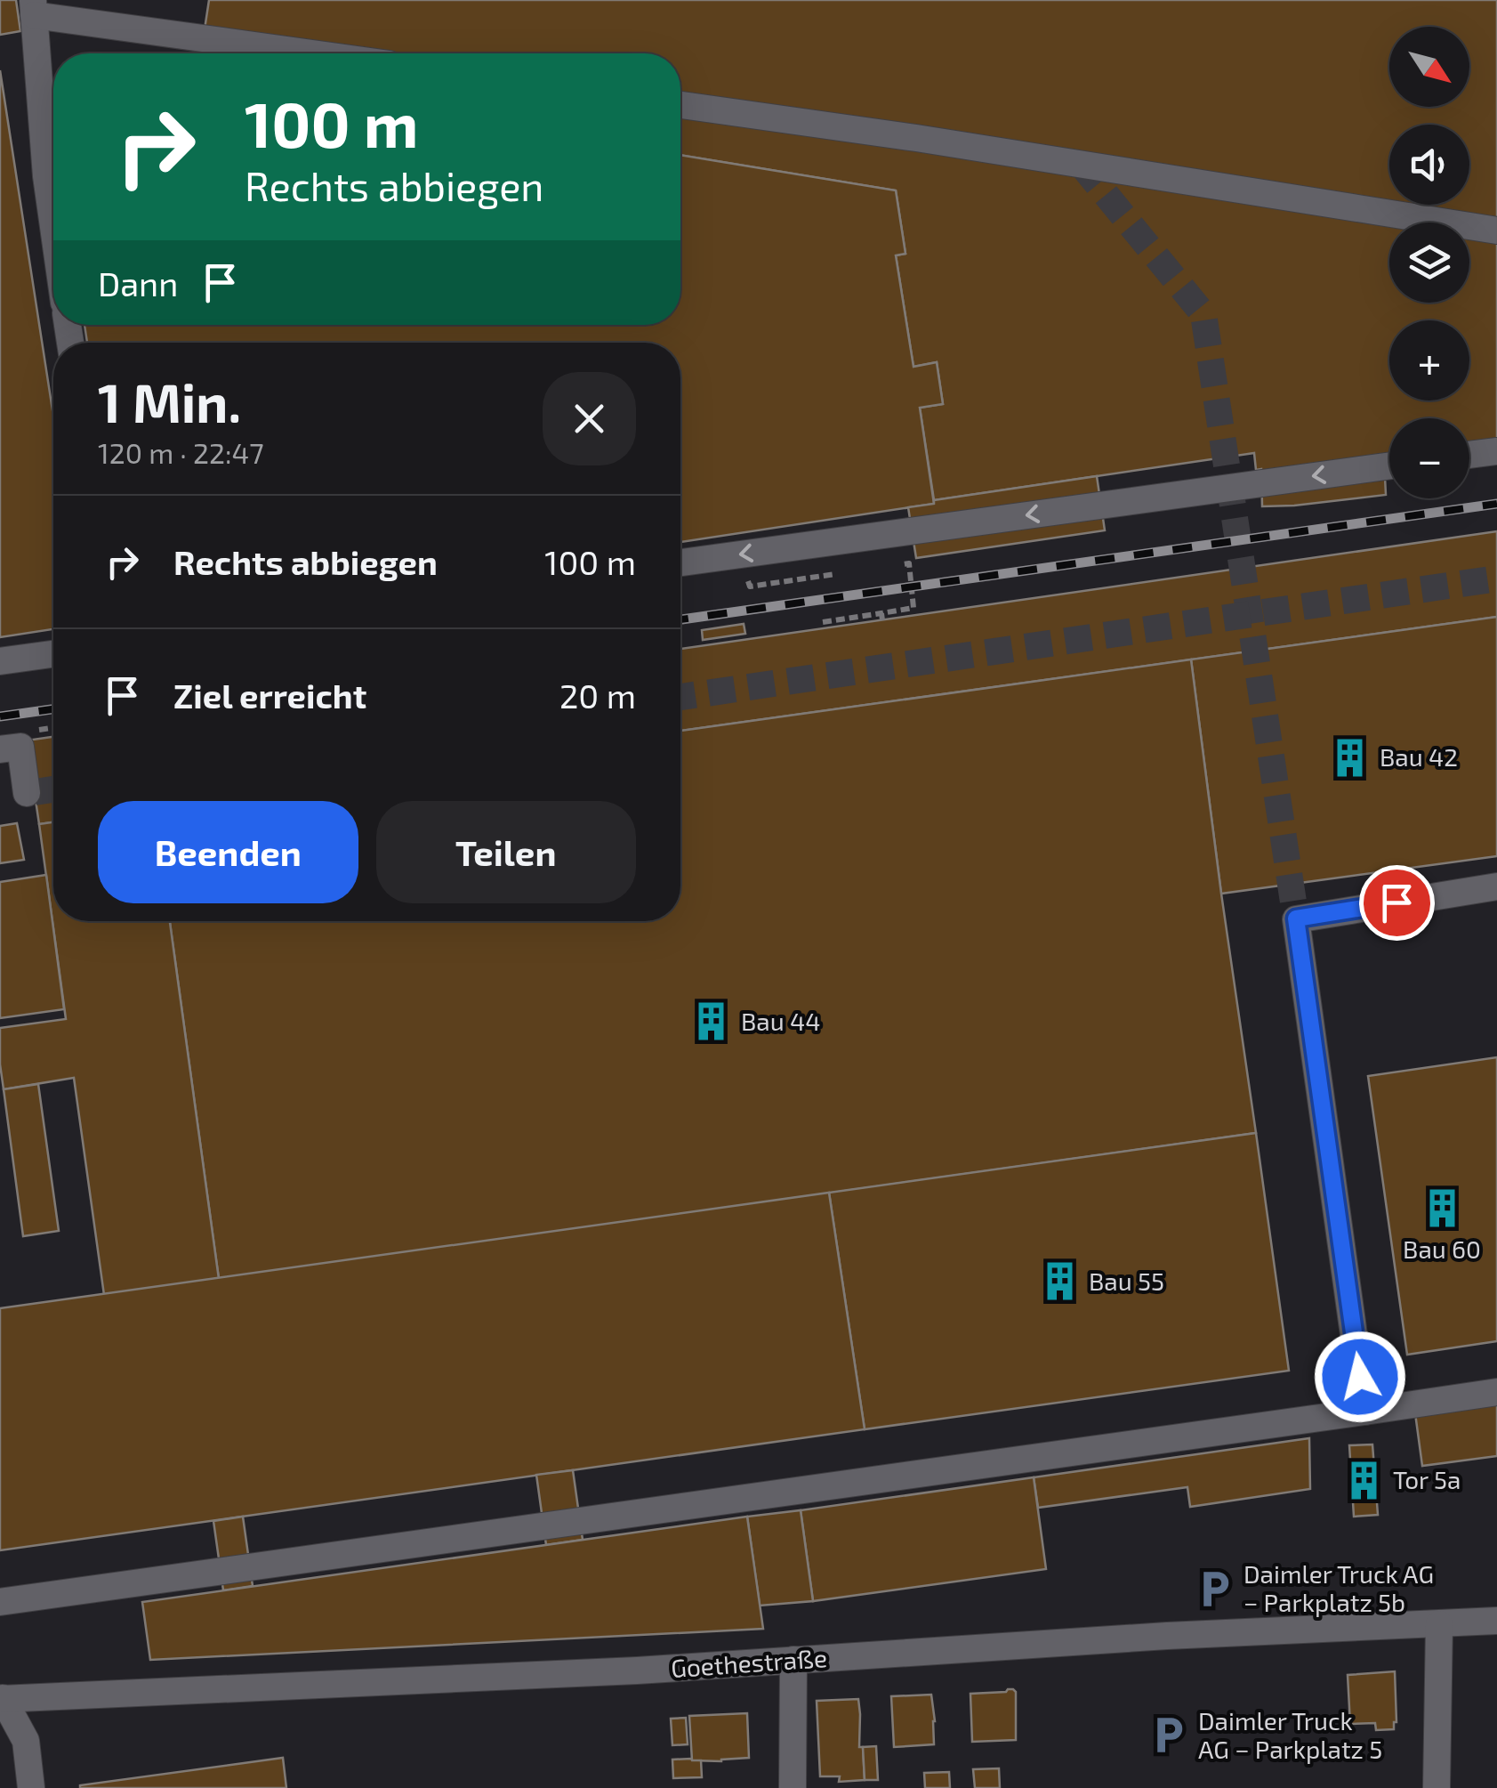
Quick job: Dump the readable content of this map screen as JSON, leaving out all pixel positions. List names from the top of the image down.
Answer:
{
  "streets": {
    "street": ["Goethestraße"]
  },
  "places": {
    "building": [
      "Bau 42",
      "Bau 44",
      "Bau 60",
      "Bau 55",
      "Tor 5a"
    ],
    "parking": ["Daimler Truck AG − Parkplatz 5b", "Daimler Truck AG − Parkplatz 5"]
  },
  "north": "bottom right",
  "page": {
    "map_buttons": ["+", "−"],
    "turn": ["100 m", "Rechts abbiegen"],
    "then": "Dann",
    "heading": ["1 Min.", "120 m · 22:47"],
    "list": [
      {
        "name": "Rechts abbiegen",
        "value": "100 m"
      },
      {
        "name": "Ziel erreicht",
        "value": "20 m"
      }
    ],
    "buttons": ["Beenden", "Teilen"]
  }
}
